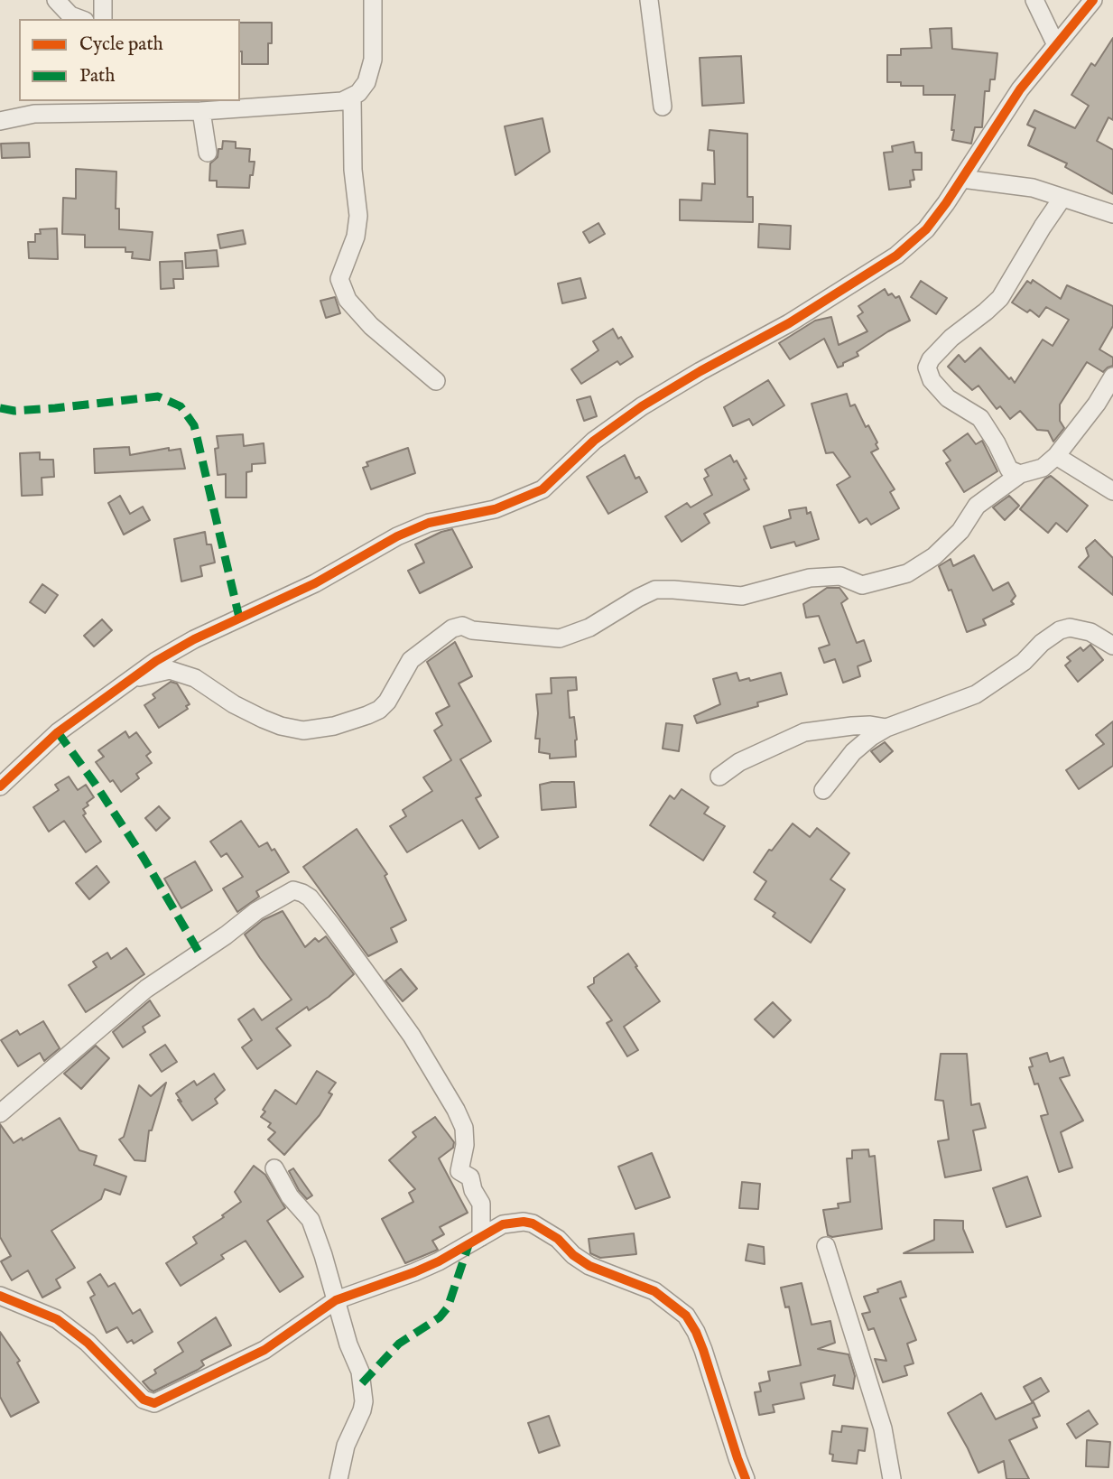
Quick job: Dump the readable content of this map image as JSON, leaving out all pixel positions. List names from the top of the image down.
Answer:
{
  "legend": ["Cycle path", "Path"]
}
